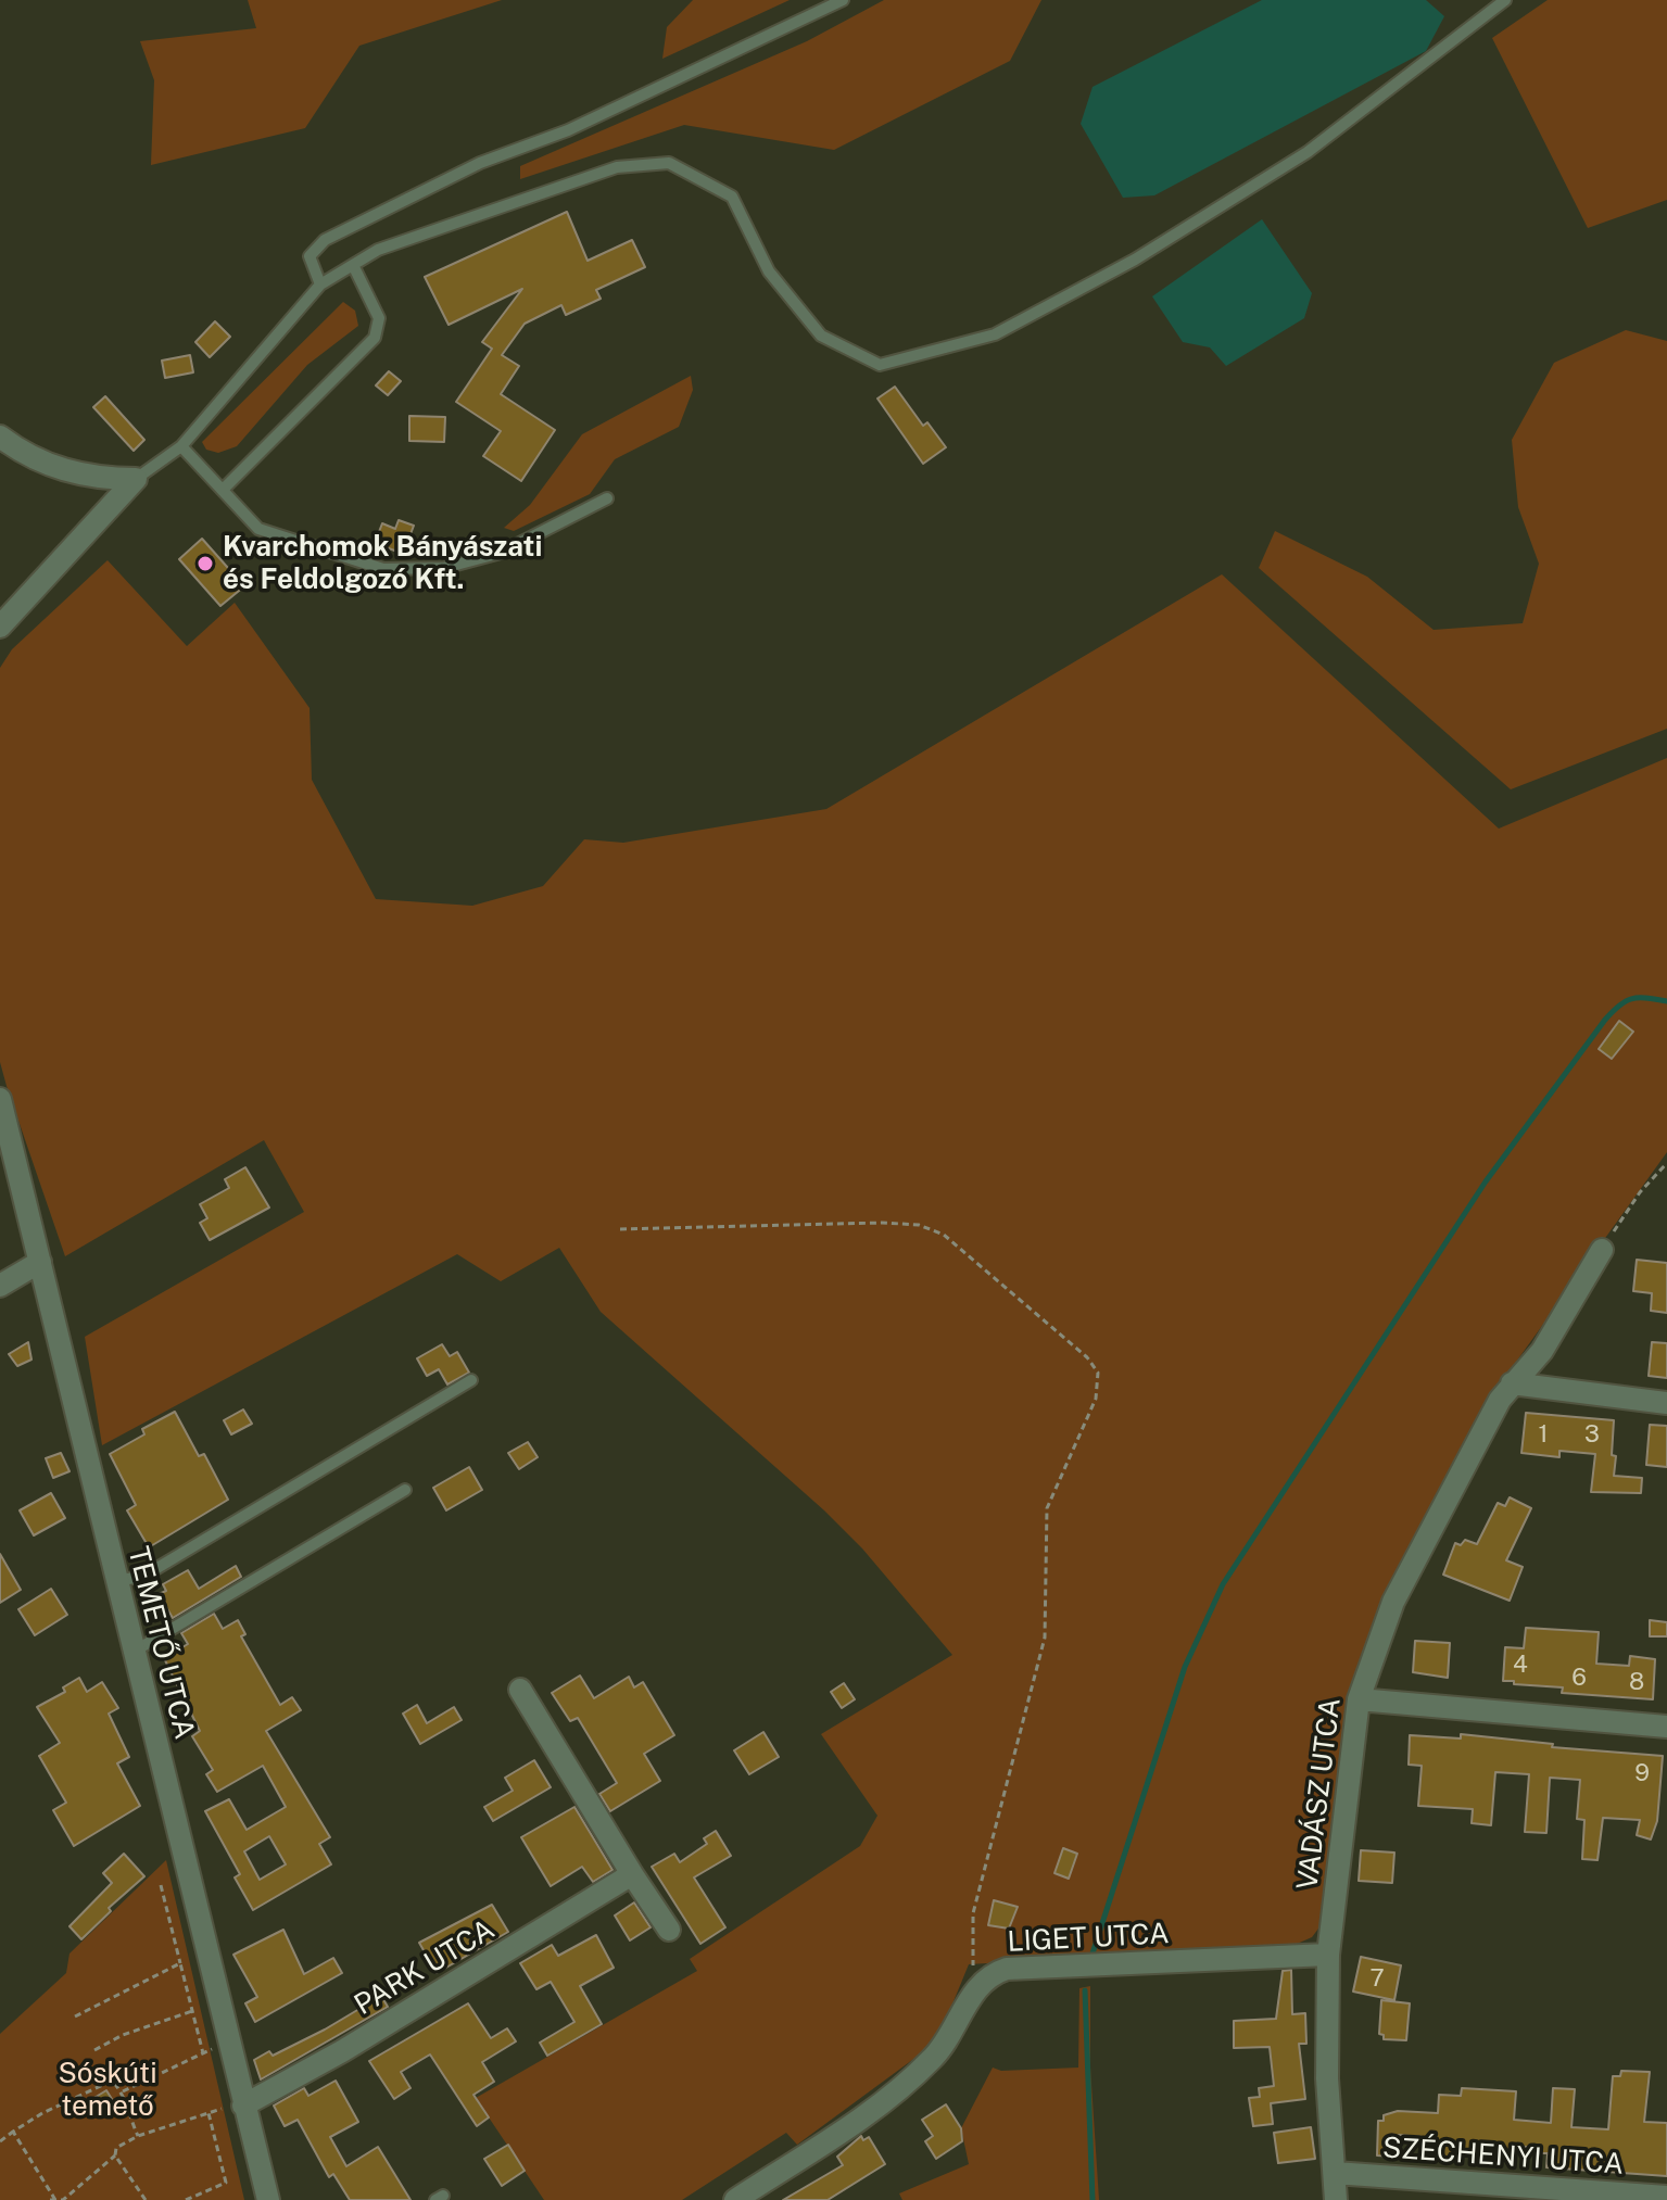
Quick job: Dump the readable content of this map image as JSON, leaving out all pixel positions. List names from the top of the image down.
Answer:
{
  "streets": {
    "street": [
      "TEMETŐ UTCA",
      "VADÁSZ UTCA",
      "LIGET UTCA",
      "PARK UTCA",
      "SZÉCHENYI UTCA"
    ]
  },
  "crossings": [
    ["TEMETŐ UTCA", "PARK UTCA"],
    ["VADÁSZ UTCA", "LIGET UTCA"],
    ["VADÁSZ UTCA", "SZÉCHENYI UTCA"]
  ],
  "parks": ["Sóskúti temető"],
  "places": ["Kvarchomok Bányászati és Feldolgozó Kft."],
  "house_numbers": [
    "1",
    "3",
    "4",
    "6",
    "8",
    "9",
    "7"
  ]
}
